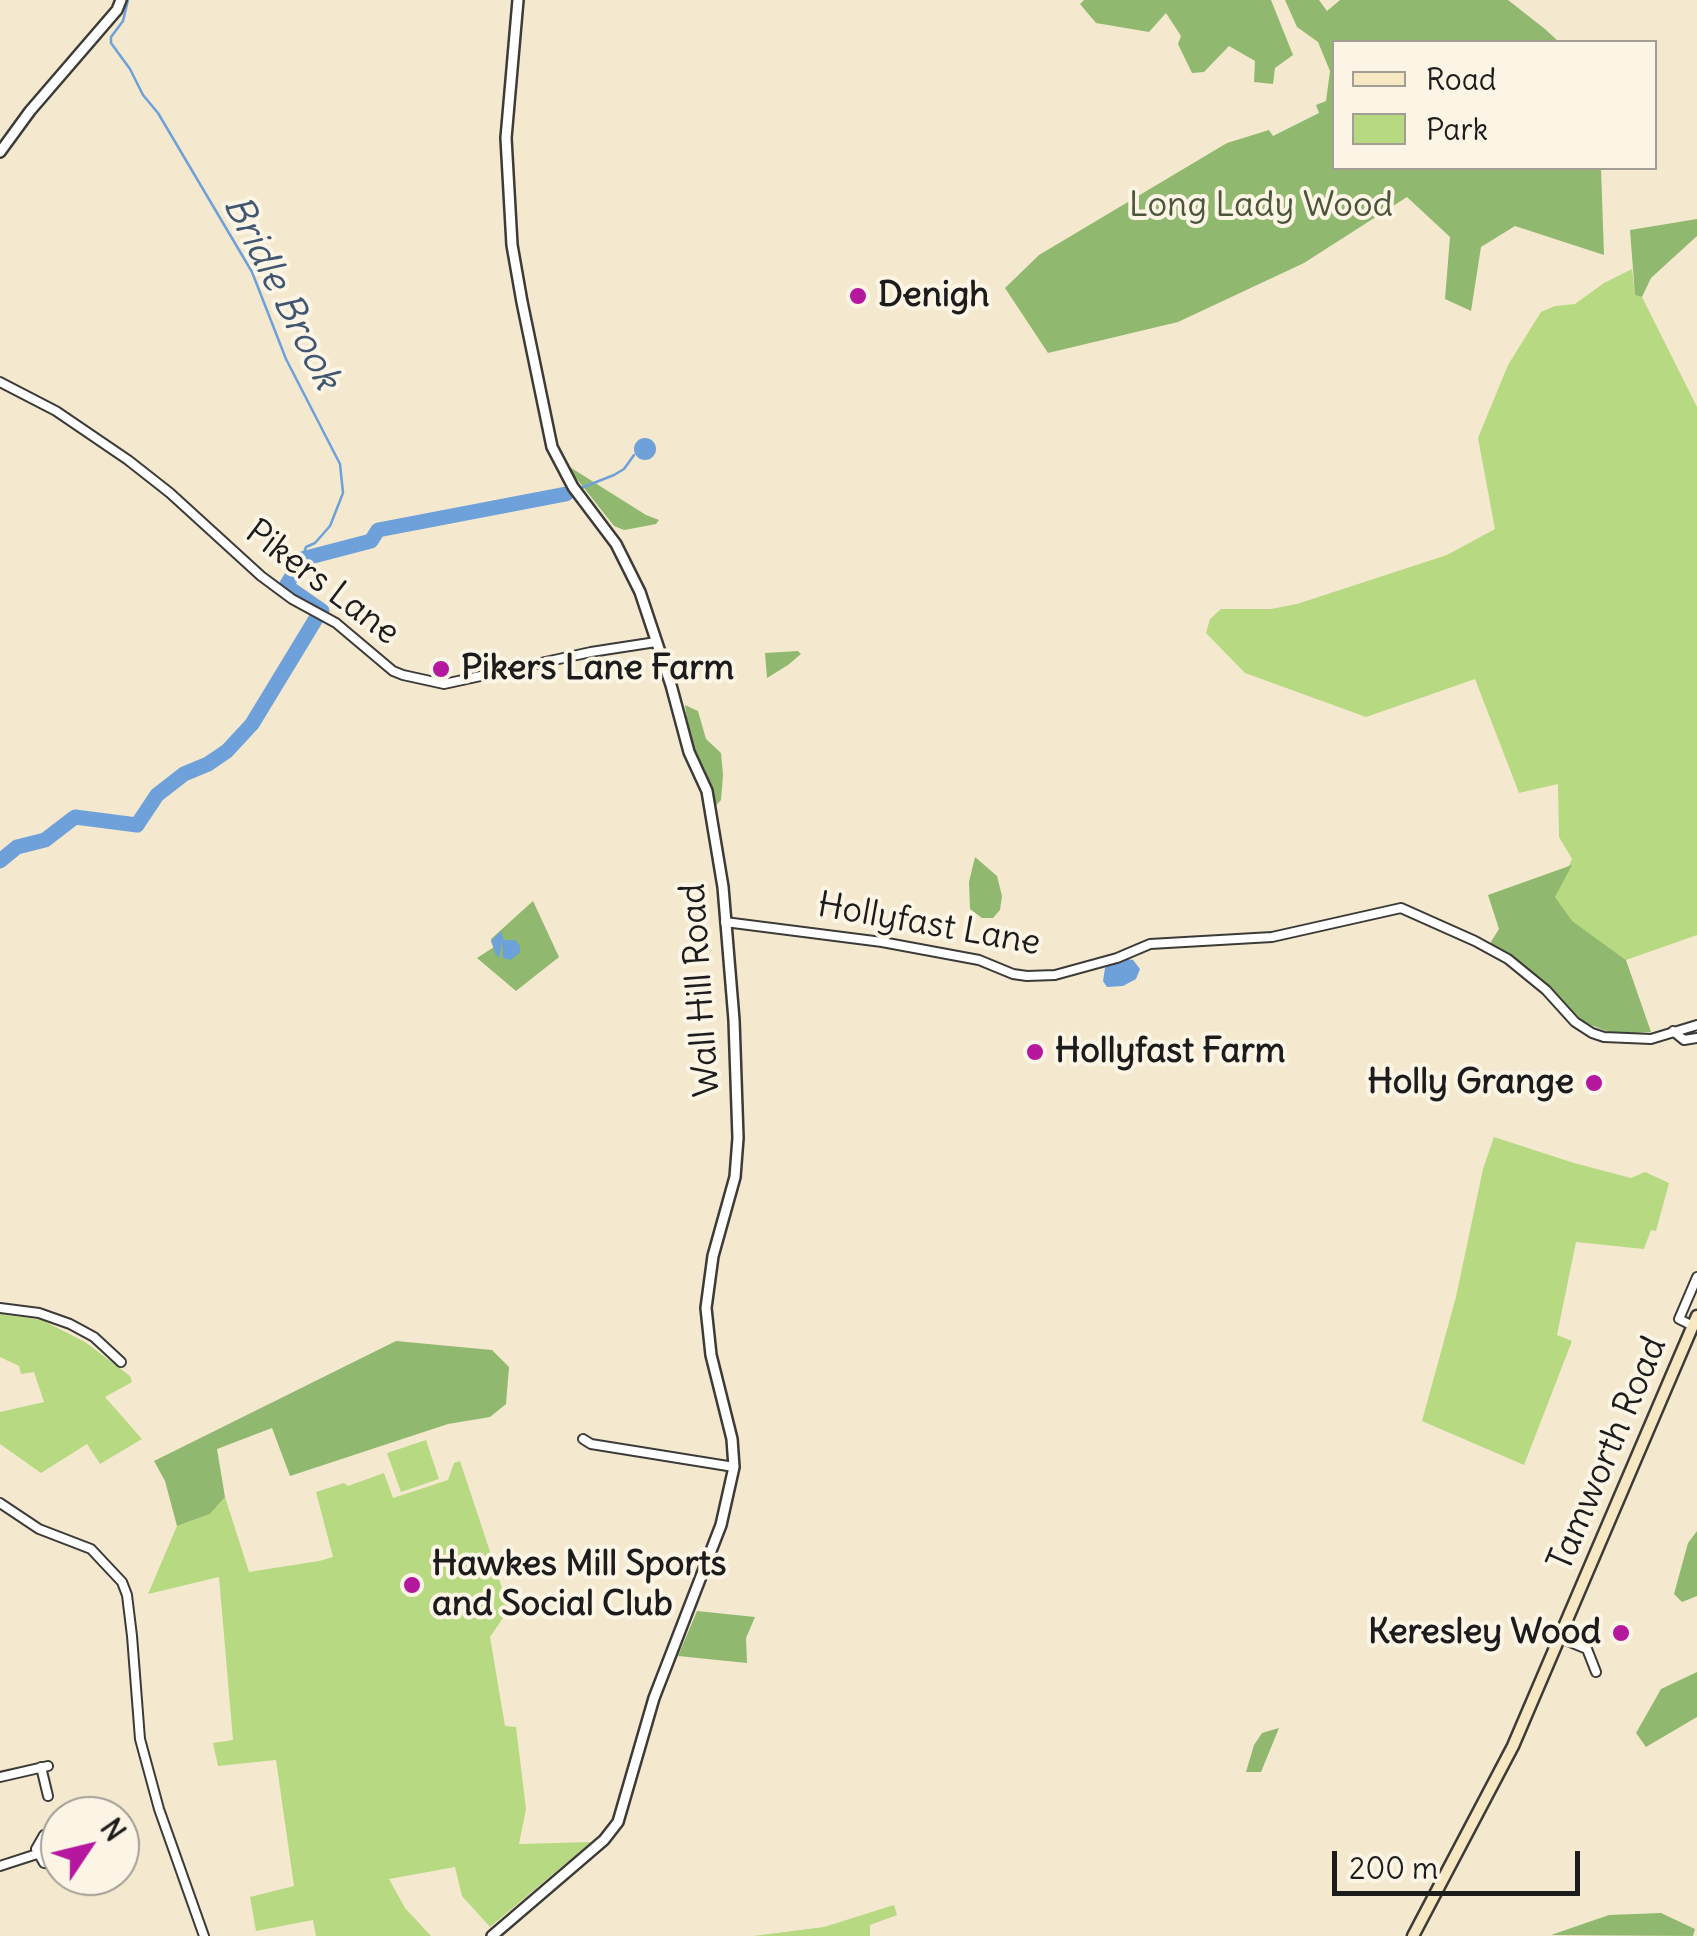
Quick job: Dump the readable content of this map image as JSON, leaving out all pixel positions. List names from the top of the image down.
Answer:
{
  "streets": {
    "main road": ["Tamworth Road"],
    "street": ["Pikers Lane", "Hollyfast Lane", "Wall Hill Road"]
  },
  "crossings": [
    ["Pikers Lane", "Wall Hill Road"],
    ["Hollyfast Lane", "Wall Hill Road"]
  ],
  "water": ["Bridle Brook"],
  "parks": ["Long Lady Wood"],
  "places": [
    "Denigh",
    "Pikers Lane Farm",
    "Hollyfast Farm",
    "Holly Grange",
    "Hawkes Mill Sports and Social Club",
    "Keresley Wood"
  ],
  "legend": ["Road", "Park"],
  "scale_bar": "200 m",
  "north": "top right"
}
